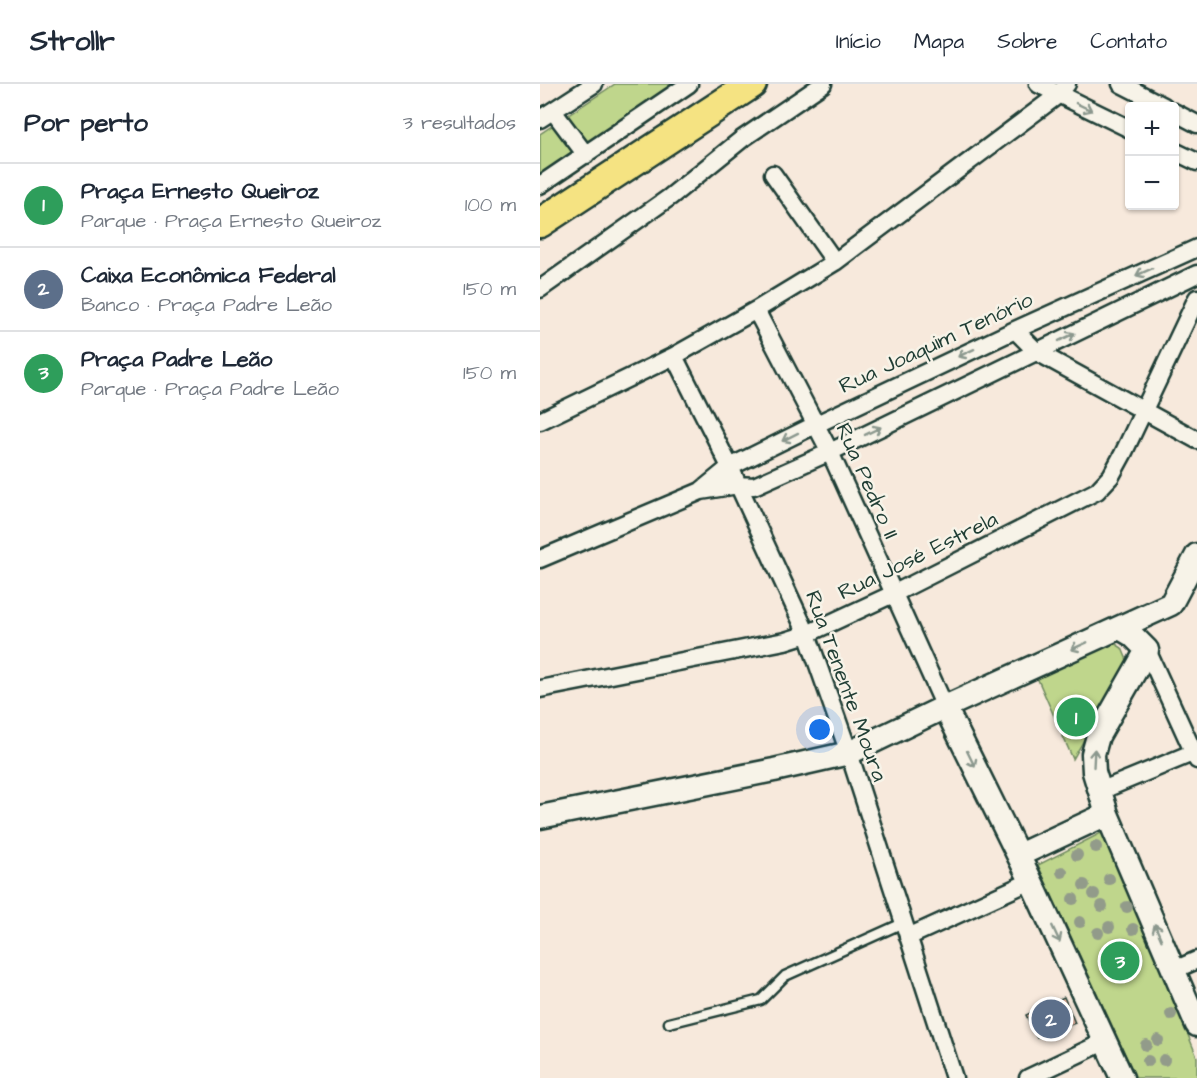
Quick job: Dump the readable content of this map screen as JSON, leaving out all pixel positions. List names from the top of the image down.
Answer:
{
  "streets": {
    "street": [
      "Rua Joaquim Tenório",
      "Rua Pedro II",
      "Rua José Estrela",
      "Rua Tenente Moura"
    ]
  },
  "crossings": [
    ["Rua Joaquim Tenório", "Rua Pedro II"],
    ["Rua Joaquim Tenório", "Rua Tenente Moura"],
    ["Rua Pedro II", "Rua José Estrela"],
    ["Rua José Estrela", "Rua Tenente Moura"]
  ],
  "page": {
    "header": "Strollr",
    "nav": [
      "Início",
      "Mapa",
      "Sobre",
      "Contato"
    ],
    "heading": ["Por perto", "3 resultados"],
    "map_buttons": ["+", "−"],
    "list": [
      {
        "mark": "1",
        "name": "Praça Ernesto Queiroz",
        "note": "Parque · Praça Ernesto Queiroz",
        "value": "100 m"
      },
      {
        "mark": "2",
        "name": "Caixa Econômica Federal",
        "note": "Banco · Praça Padre Leão",
        "value": "150 m"
      },
      {
        "mark": "3",
        "name": "Praça Padre Leão",
        "note": "Parque · Praça Padre Leão",
        "value": "150 m"
      }
    ],
    "pins": ["1", "3", "2"]
  }
}
